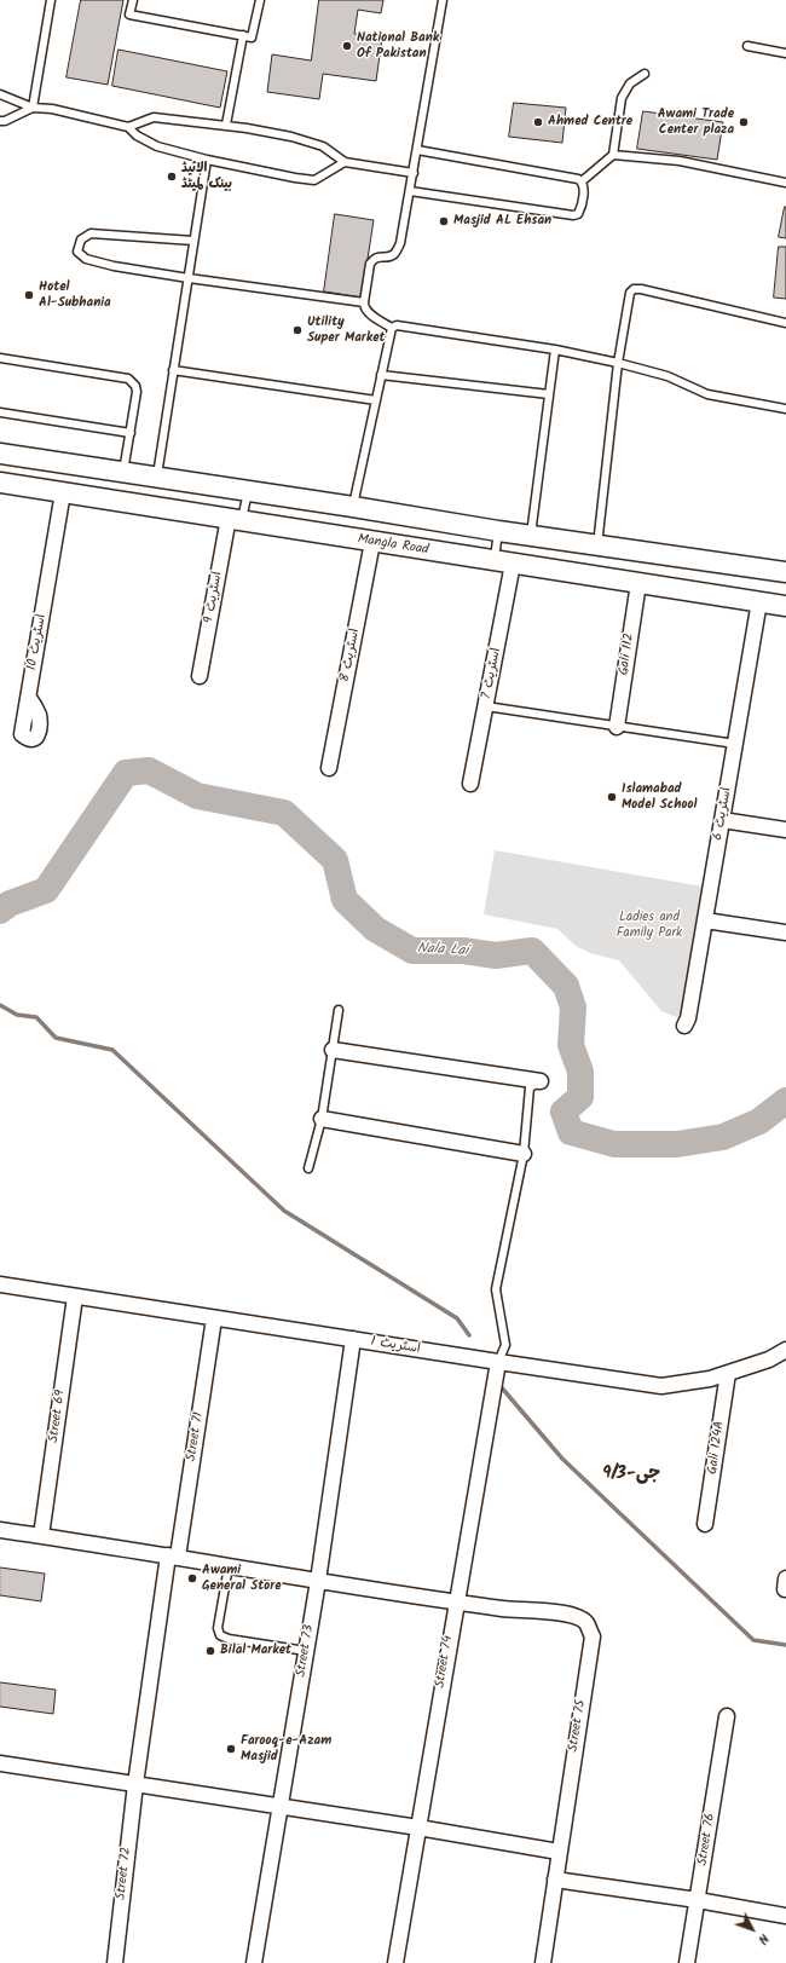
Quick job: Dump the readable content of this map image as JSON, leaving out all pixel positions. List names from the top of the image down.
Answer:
{
  "streets": {
    "main road": ["Mangla Road"],
    "street": [
      "اسٹریٹ 9",
      "اسٹریٹ 10",
      "Gali 112",
      "اسٹریٹ 8",
      "اسٹریٹ 7",
      "اسٹریٹ 6",
      "اسٹریٹ 1",
      "Street 69",
      "Street 71",
      "Gali 124A",
      "Street 73",
      "Street 74",
      "Street 75",
      "Street 76",
      "Street 72"
    ]
  },
  "crossings": [
    ["Mangla Road", "اسٹریٹ 9"],
    ["Mangla Road", "اسٹریٹ 10"],
    ["Mangla Road", "Gali 112"],
    ["Mangla Road", "اسٹریٹ 8"],
    ["Mangla Road", "اسٹریٹ 7"],
    ["Mangla Road", "اسٹریٹ 6"],
    ["اسٹریٹ 1", "Street 69"],
    ["اسٹریٹ 1", "Street 71"],
    ["اسٹریٹ 1", "Gali 124A"],
    ["اسٹریٹ 1", "Street 73"],
    ["اسٹریٹ 1", "Street 74"],
    ["Street 69", "Street 75"],
    ["Street 71", "Street 75"],
    ["Street 71", "Street 72"],
    ["Street 73", "Street 75"],
    ["Street 74", "Street 75"]
  ],
  "districts": ["جی-9/3"],
  "water": ["Nala Lai"],
  "parks": ["Ladies and Family Park"],
  "places": [
    "National Bank Of Pakistan",
    "Ahmed Centre",
    "Awami Trade Center plaza",
    "الائیڈ بینک لمیٹڈ",
    "Masjid AL Ehsan",
    "Hotel Al-Subhania",
    "Utility Super Market",
    "Islamabad Model School",
    "Awami General Store",
    "Bilal Market",
    "Farooq-e-Azam Masjid"
  ],
  "north": "bottom right"
}
